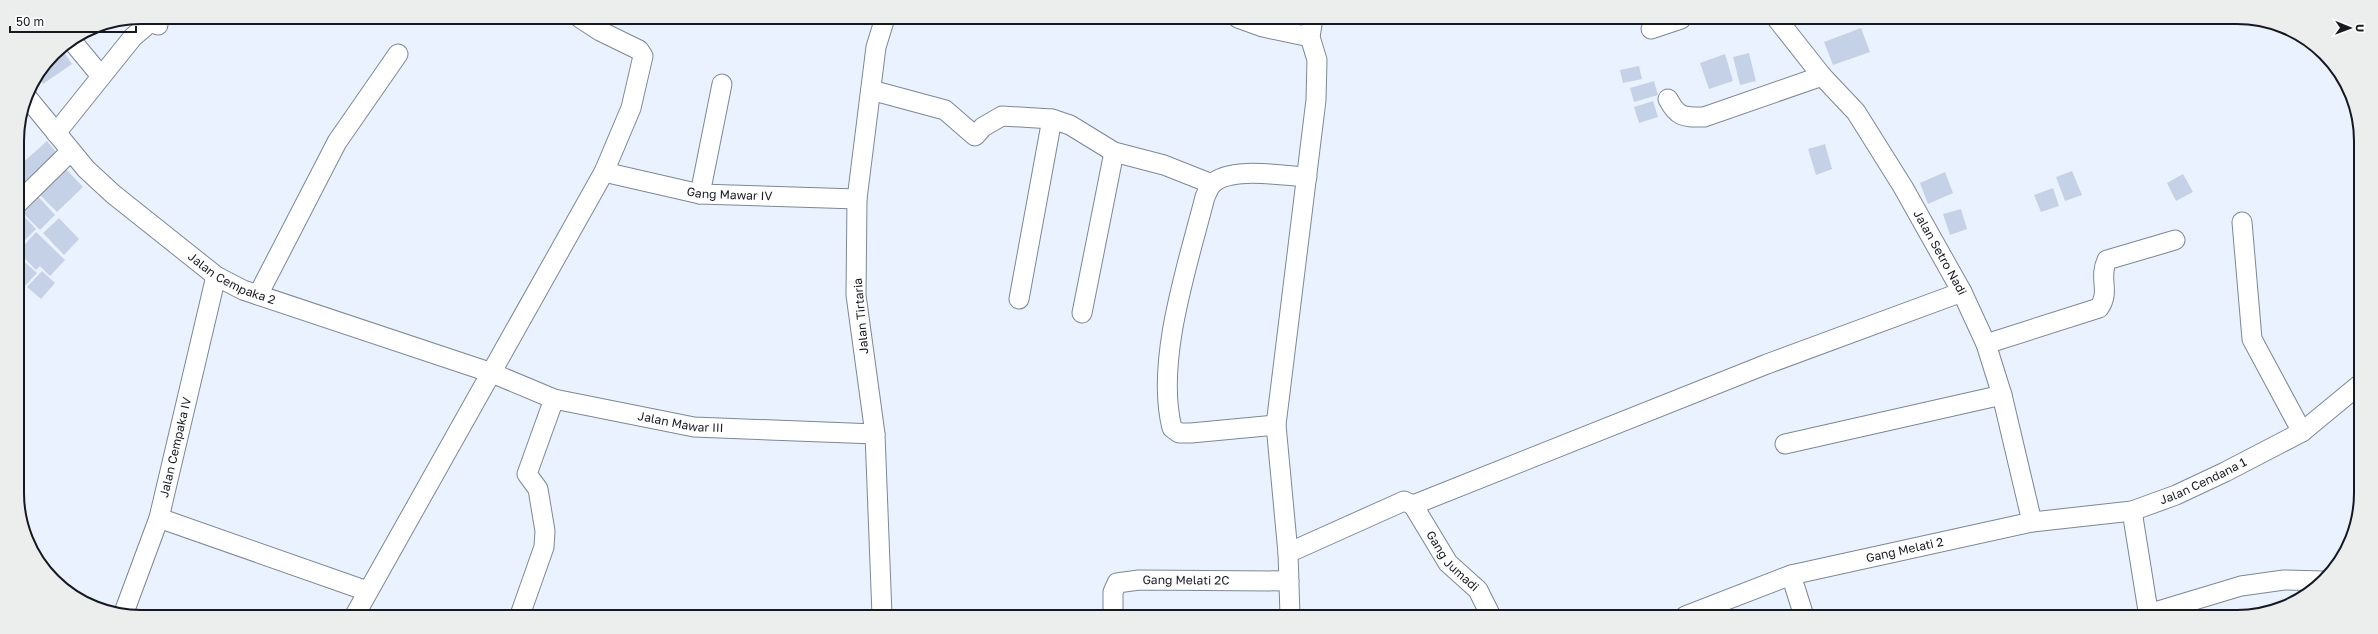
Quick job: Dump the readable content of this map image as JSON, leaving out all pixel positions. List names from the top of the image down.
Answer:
{
  "streets": {
    "street": [
      "Gang Mawar IV",
      "Jalan Setro Nadi",
      "Jalan Cempaka 2",
      "Jalan Tirtaria",
      "Jalan Mawar III",
      "Jalan Cempaka IV",
      "Jalan Cendana 1",
      "Gang Melati 2",
      "Gang Jumadi",
      "Gang Melati 2C"
    ]
  },
  "crossings": [
    ["Gang Mawar IV", "Jalan Tirtaria"],
    ["Jalan Setro Nadi", "Gang Melati 2"],
    ["Jalan Cempaka 2", "Jalan Mawar III"],
    ["Jalan Cempaka 2", "Jalan Cempaka IV"],
    ["Jalan Tirtaria", "Jalan Mawar III"],
    ["Jalan Cendana 1", "Gang Melati 2"]
  ],
  "scale_bar": "50 m",
  "north": "right"
}
